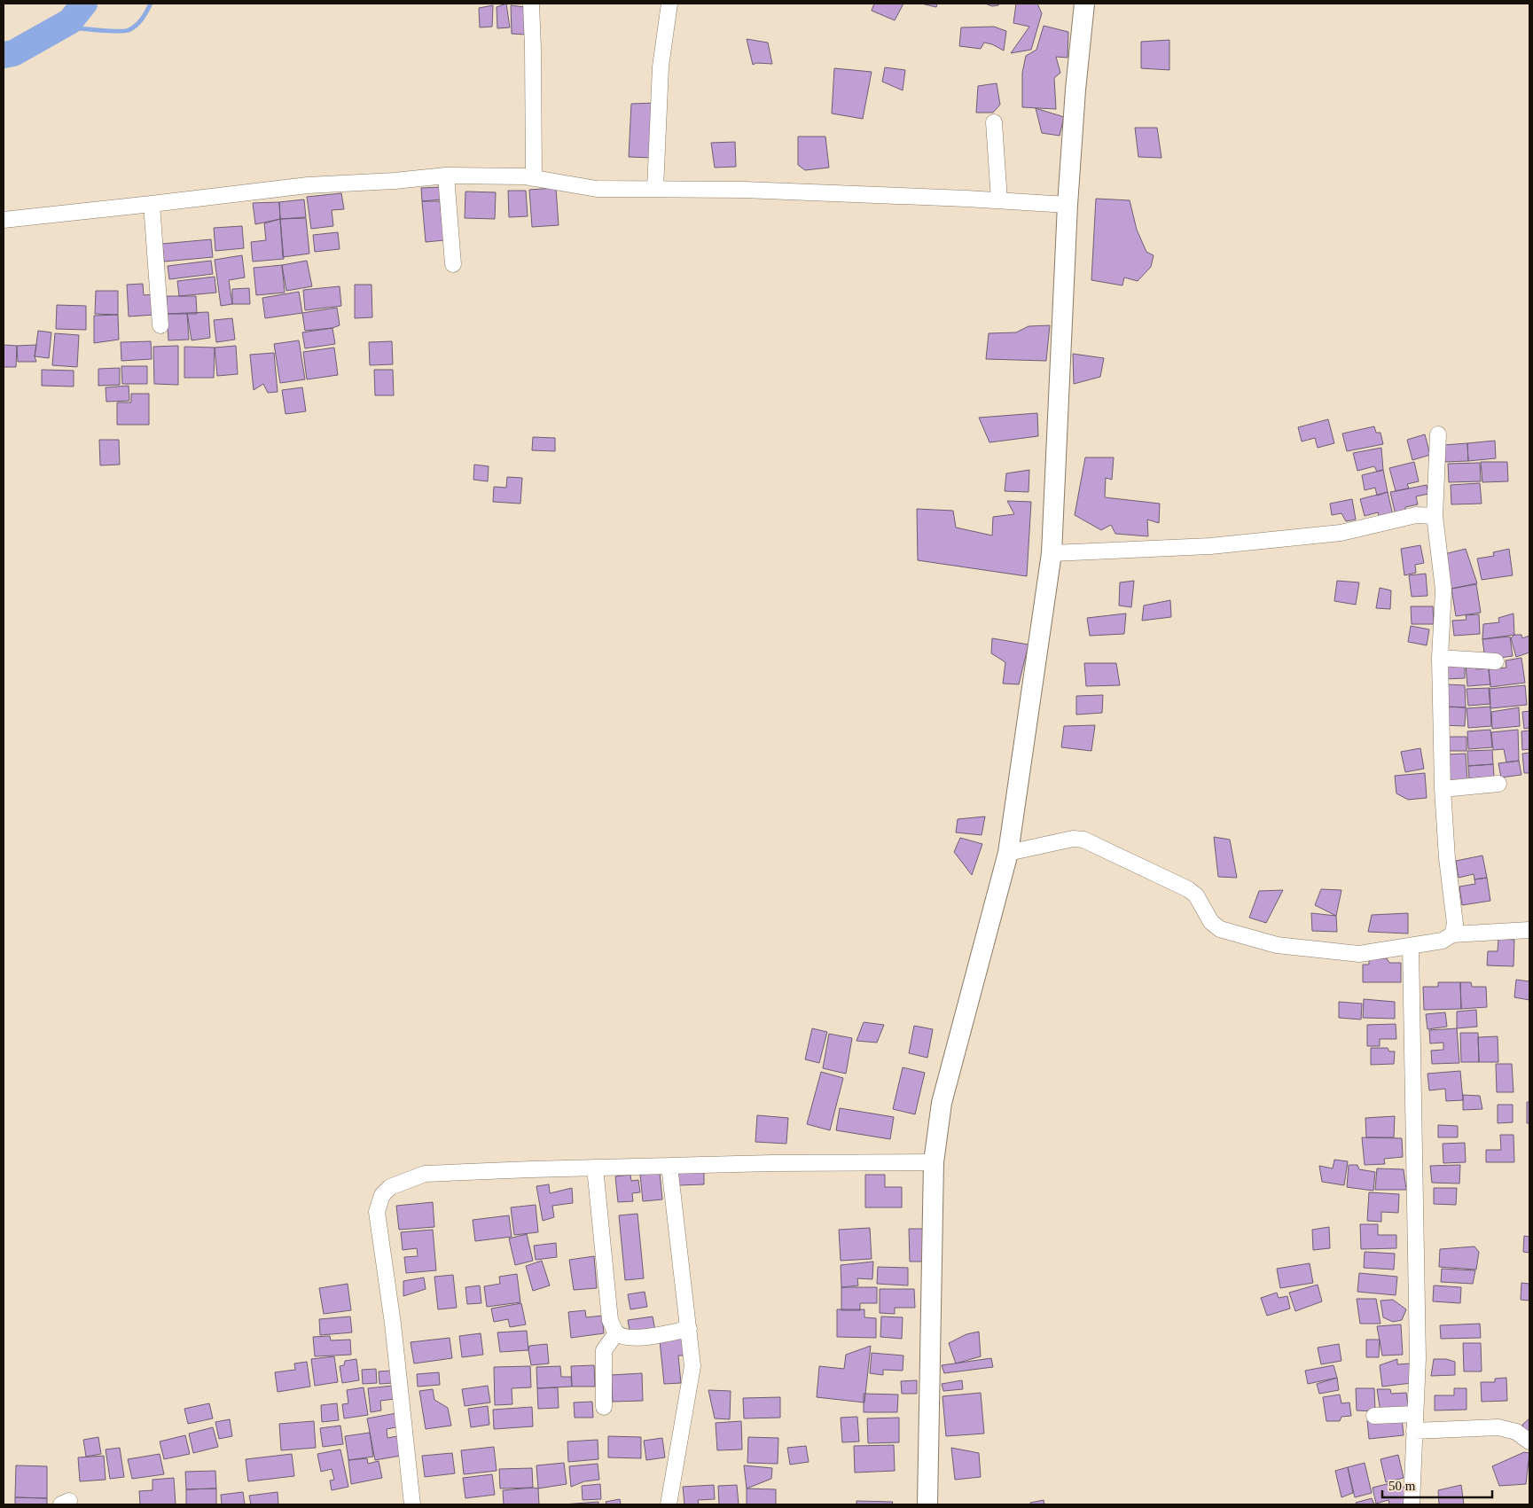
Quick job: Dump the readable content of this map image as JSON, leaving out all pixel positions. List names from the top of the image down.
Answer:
{
  "scale_bar": "50 m"
}
